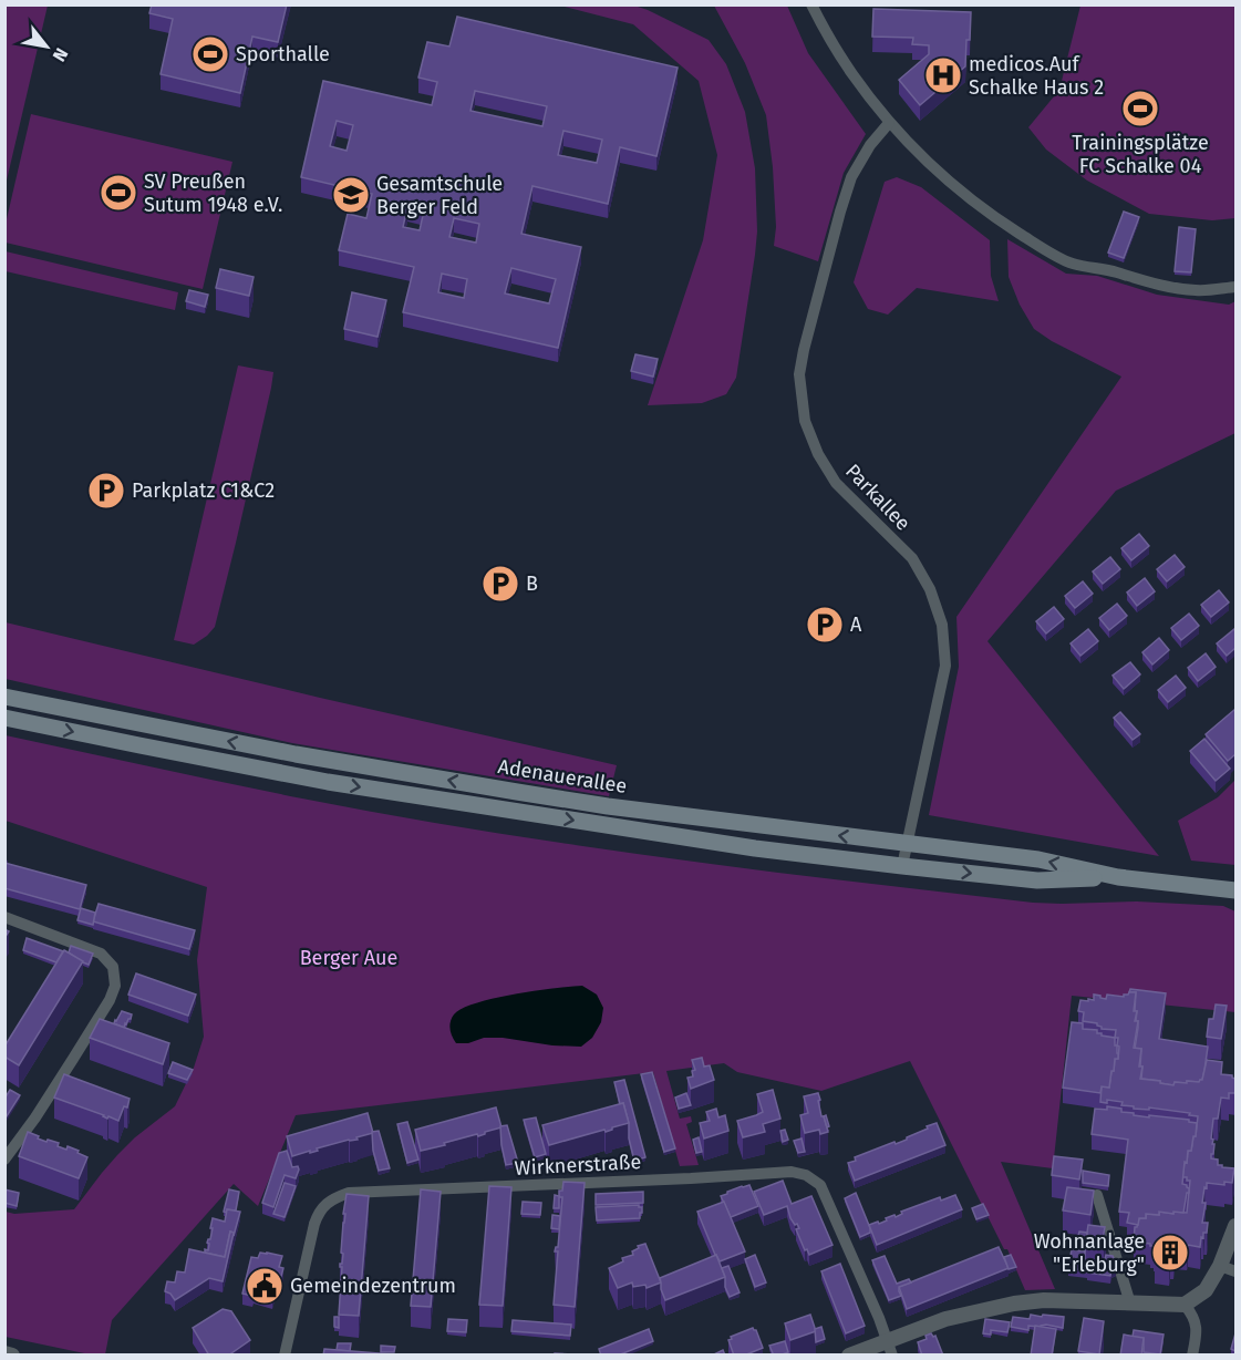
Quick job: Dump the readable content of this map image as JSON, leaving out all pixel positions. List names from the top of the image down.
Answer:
{
  "streets": {
    "main road": ["Adenauerallee"],
    "street": ["Parkallee", "Wirknerstraße"]
  },
  "crossings": [
    ["Parkallee", "Adenauerallee"]
  ],
  "parks": ["Berger Aue"],
  "places": {
    "sports": ["Sporthalle", "Trainingsplätze FC Schalke 04", "SV Preußen Sutum 1948 e.V."],
    "hospital": ["medicos.Auf Schalke Haus 2"],
    "school or university": ["Gesamtschule Berger Feld"],
    "parking": ["Parkplatz C1&C2", "B", "A"],
    "building": ["Wohnanlage \"Erleburg\""],
    "public building": ["Gemeindezentrum"]
  },
  "north": "bottom right"
}
